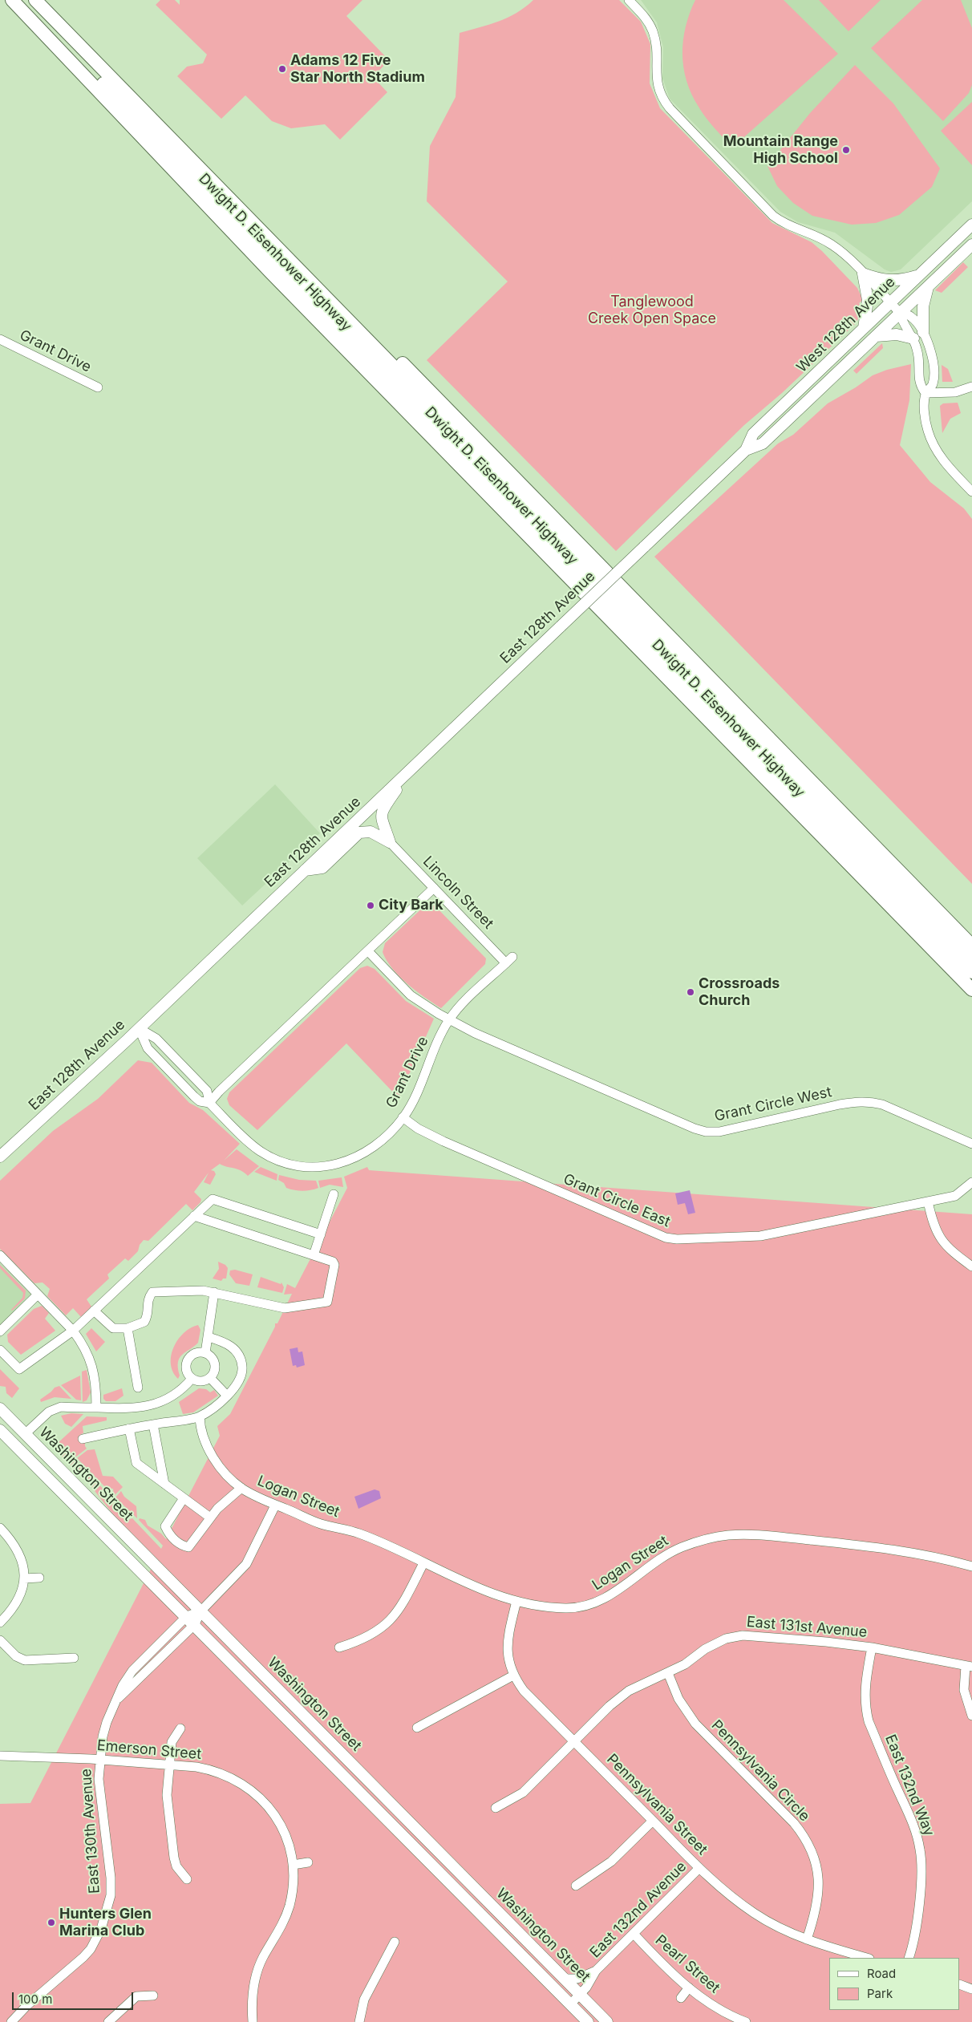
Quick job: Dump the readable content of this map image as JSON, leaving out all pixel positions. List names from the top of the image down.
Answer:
{
  "streets": {
    "highway": ["Dwight D. Eisenhower Highway"],
    "main road": ["West 128th Avenue", "East 128th Avenue", "Washington Street"],
    "street": [
      "Grant Drive",
      "Lincoln Street",
      "Grant Circle West",
      "Grant Circle East",
      "Logan Street",
      "East 131st Avenue",
      "Emerson Street",
      "Pennsylvania Circle",
      "East 132nd Way",
      "Pennsylvania Street",
      "East 130th Avenue",
      "East 132nd Avenue",
      "Pearl Street"
    ]
  },
  "crossings": [
    ["West 128th Avenue", "East 128th Avenue"],
    ["Grant Drive", "East 128th Avenue"],
    ["Grant Drive", "Lincoln Street"],
    ["Grant Drive", "Grant Circle West"],
    ["Grant Drive", "Grant Circle East"],
    ["Washington Street", "East 130th Avenue"],
    ["Washington Street", "East 132nd Avenue"],
    ["Logan Street", "Pennsylvania Street"],
    ["Logan Street", "East 130th Avenue"],
    ["East 131st Avenue", "Pennsylvania Circle"],
    ["East 131st Avenue", "East 132nd Way"],
    ["East 131st Avenue", "Pennsylvania Street"],
    ["Emerson Street", "East 130th Avenue"],
    ["Pennsylvania Circle", "Pennsylvania Street"],
    ["Pennsylvania Street", "East 132nd Avenue"],
    ["East 132nd Avenue", "Pearl Street"]
  ],
  "parks": ["Tanglewood Creek Open Space"],
  "places": [
    "Adams 12 Five Star North Stadium",
    "Mountain Range High School",
    "City Bark",
    "Crossroads Church",
    "Hunters Glen Marina Club"
  ],
  "legend": ["Road", "Park"],
  "scale_bar": "100 m"
}
